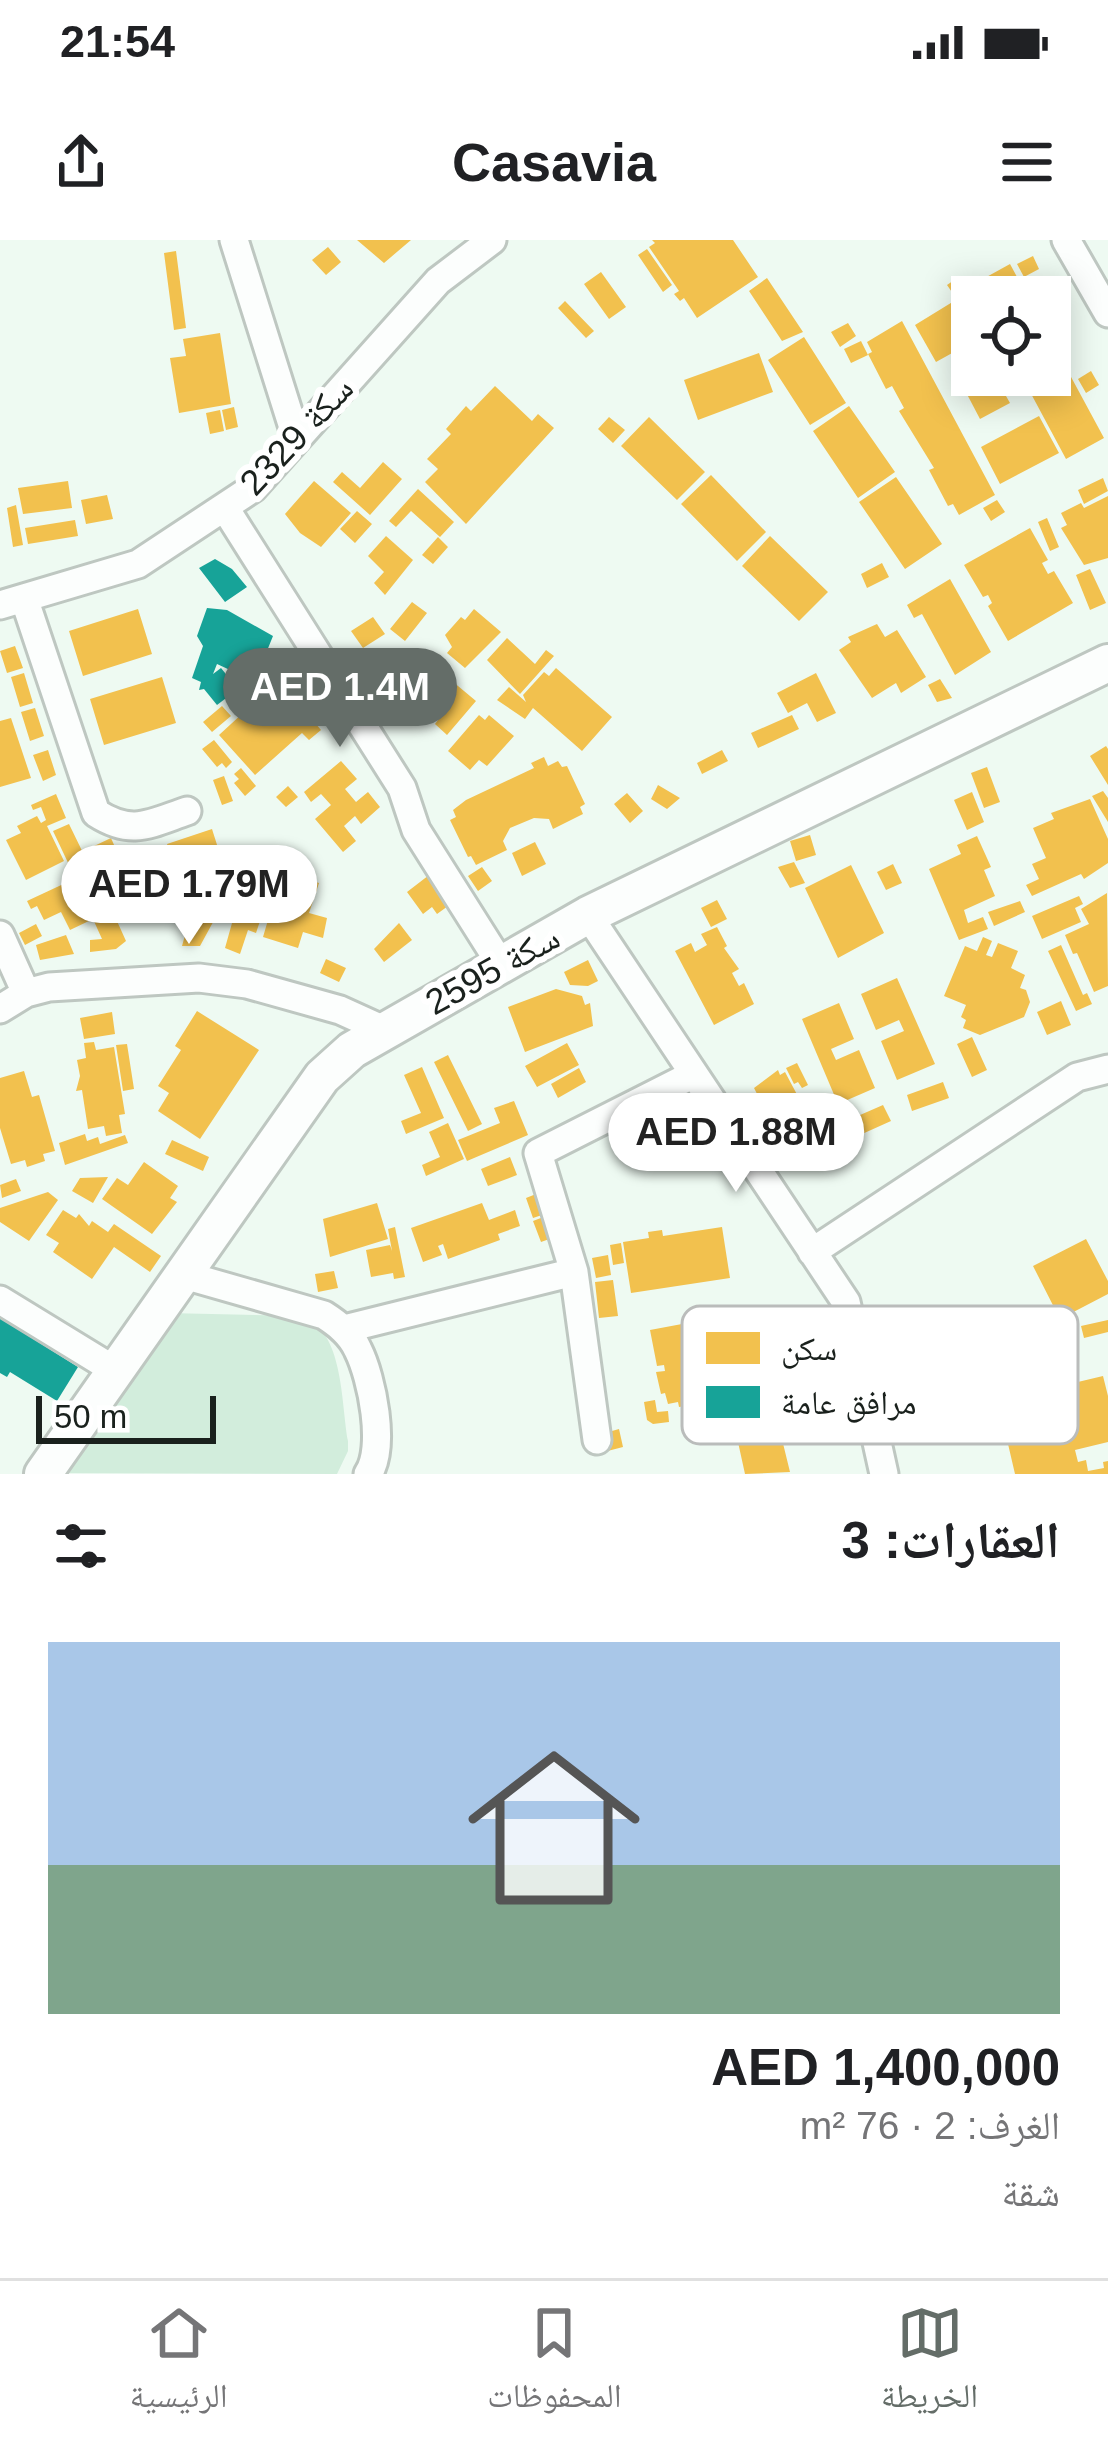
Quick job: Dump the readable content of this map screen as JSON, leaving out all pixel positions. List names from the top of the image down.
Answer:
{
  "streets": {
    "street": ["سكة 2329", "سكة 2595"]
  },
  "legend": ["سكن", "مرافق عامة"],
  "scale_bar": "50 m",
  "page": {
    "status": "21:54",
    "header": "Casavia",
    "price": ["AED 1.4M", "AED 1.79M", "AED 1.88M"],
    "scale": "50 m",
    "heading": "العقارات: 3",
    "list": [
      {
        "name": "AED 1,400,000",
        "note": "الغرف: 2 · 76 m² · شقة"
      }
    ],
    "tabs": ["الخريطة", "المحفوظات", "الرئيسية"]
  }
}
